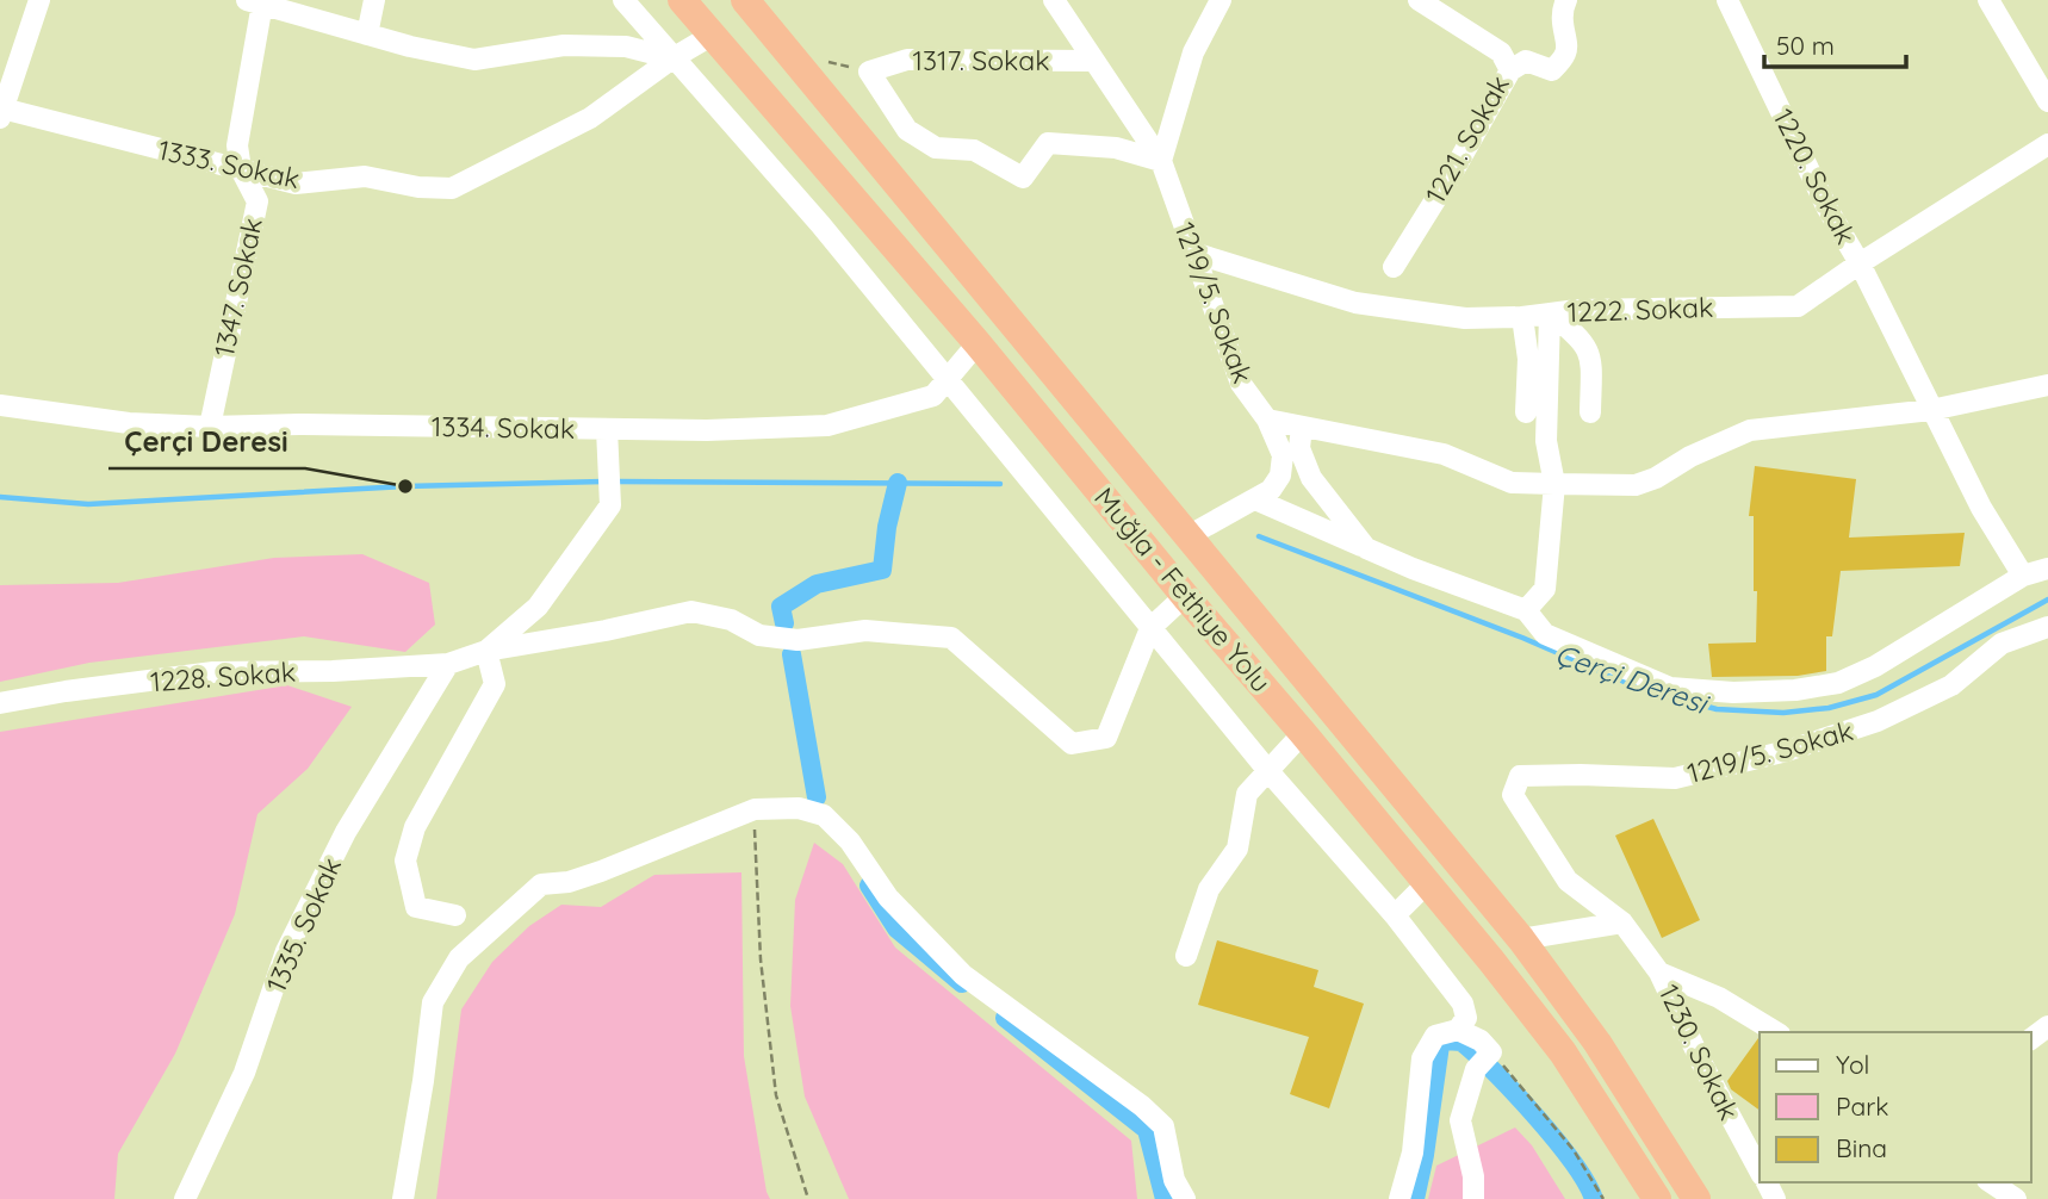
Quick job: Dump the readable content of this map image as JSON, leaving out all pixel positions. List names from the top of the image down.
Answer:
{
  "streets": {
    "highway": ["Muğla - Fethiye Yolu"],
    "street": [
      "1317. Sokak",
      "1221. Sokak",
      "1333. Sokak",
      "1220. Sokak",
      "1347. Sokak",
      "1219/5. Sokak",
      "1222. Sokak",
      "1334. Sokak",
      "1228. Sokak",
      "1335. Sokak",
      "1230. Sokak"
    ]
  },
  "crossings": [
    ["1317. Sokak", "1219/5. Sokak"],
    ["1333. Sokak", "1347. Sokak"],
    ["1333. Sokak", "Muğla - Fethiye Yolu"],
    ["1220. Sokak", "1222. Sokak"],
    ["1347. Sokak", "1334. Sokak"],
    ["1219/5. Sokak", "1222. Sokak"],
    ["1219/5. Sokak", "Muğla - Fethiye Yolu"],
    ["1219/5. Sokak", "1230. Sokak"],
    ["1334. Sokak", "Muğla - Fethiye Yolu"],
    ["1228. Sokak", "1335. Sokak"]
  ],
  "water": ["Çerçi Deresi"],
  "places": ["Çerçi Deresi"],
  "legend": ["Yol", "Park", "Bina"],
  "scale_bar": "50 m"
}
